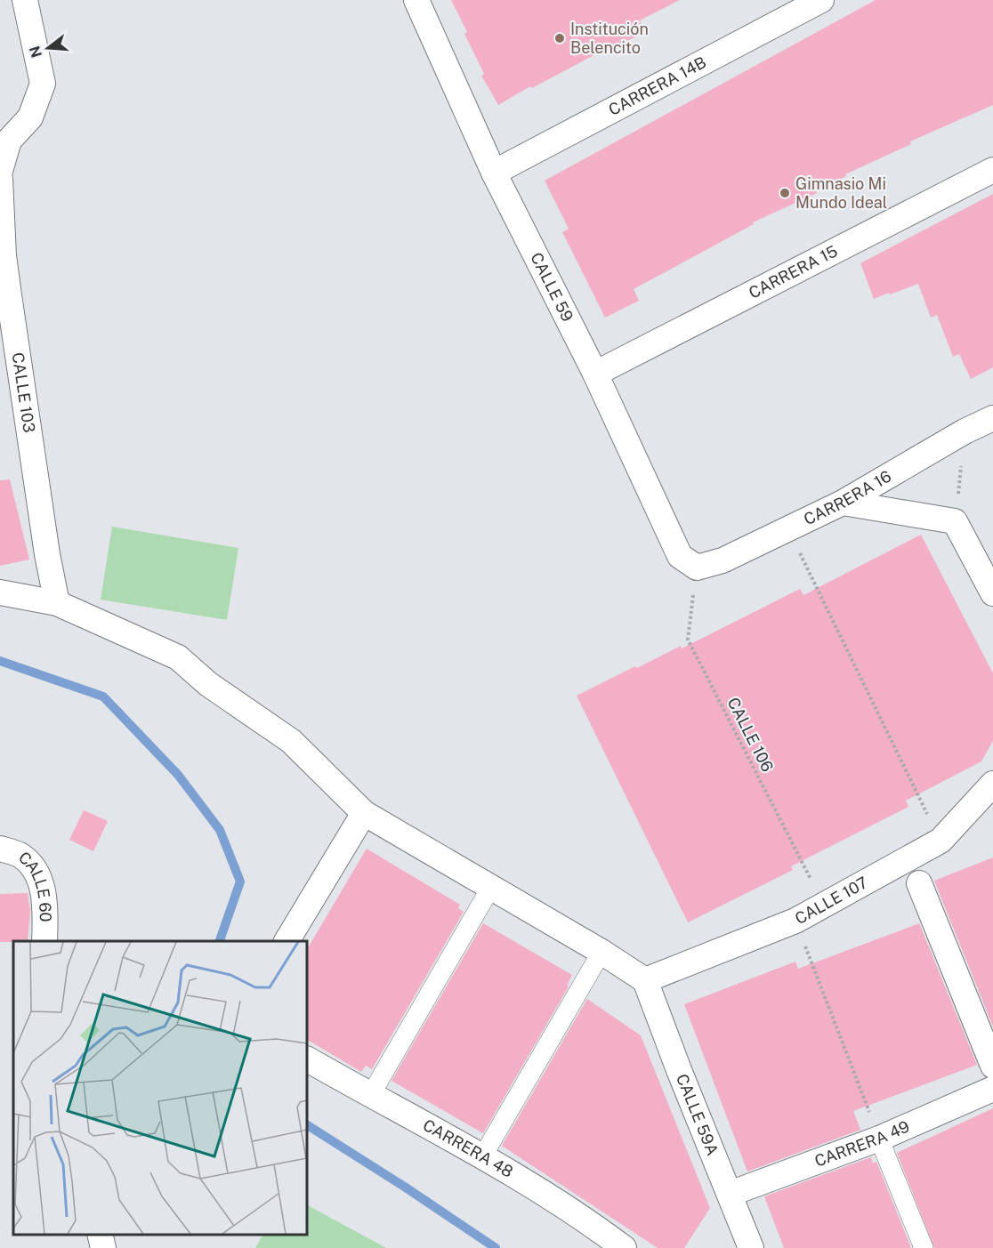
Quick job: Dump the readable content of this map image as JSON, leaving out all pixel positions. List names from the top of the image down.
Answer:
{
  "streets": {
    "street": [
      "CARRERA 14B",
      "CARRERA 15",
      "CALLE 59",
      "CALLE 103",
      "CARRERA 16",
      "CALLE 60",
      "CALLE 107",
      "CALLE 59A",
      "CARRERA 49",
      "CARRERA 48"
    ],
    "path": ["CALLE 106"]
  },
  "crossings": [
    ["CARRERA 14B", "CALLE 59"],
    ["CARRERA 15", "CALLE 59"],
    ["CALLE 59", "CARRERA 16"],
    ["CALLE 59", "CALLE 106"],
    ["CARRERA 16", "CALLE 106"],
    ["CALLE 106", "CALLE 107"],
    ["CALLE 107", "CALLE 59A"],
    ["CALLE 59A", "CARRERA 49"]
  ],
  "places": ["Institución Belencito", "Gimnasio Mi Mundo Ideal"],
  "north": "left"
}
